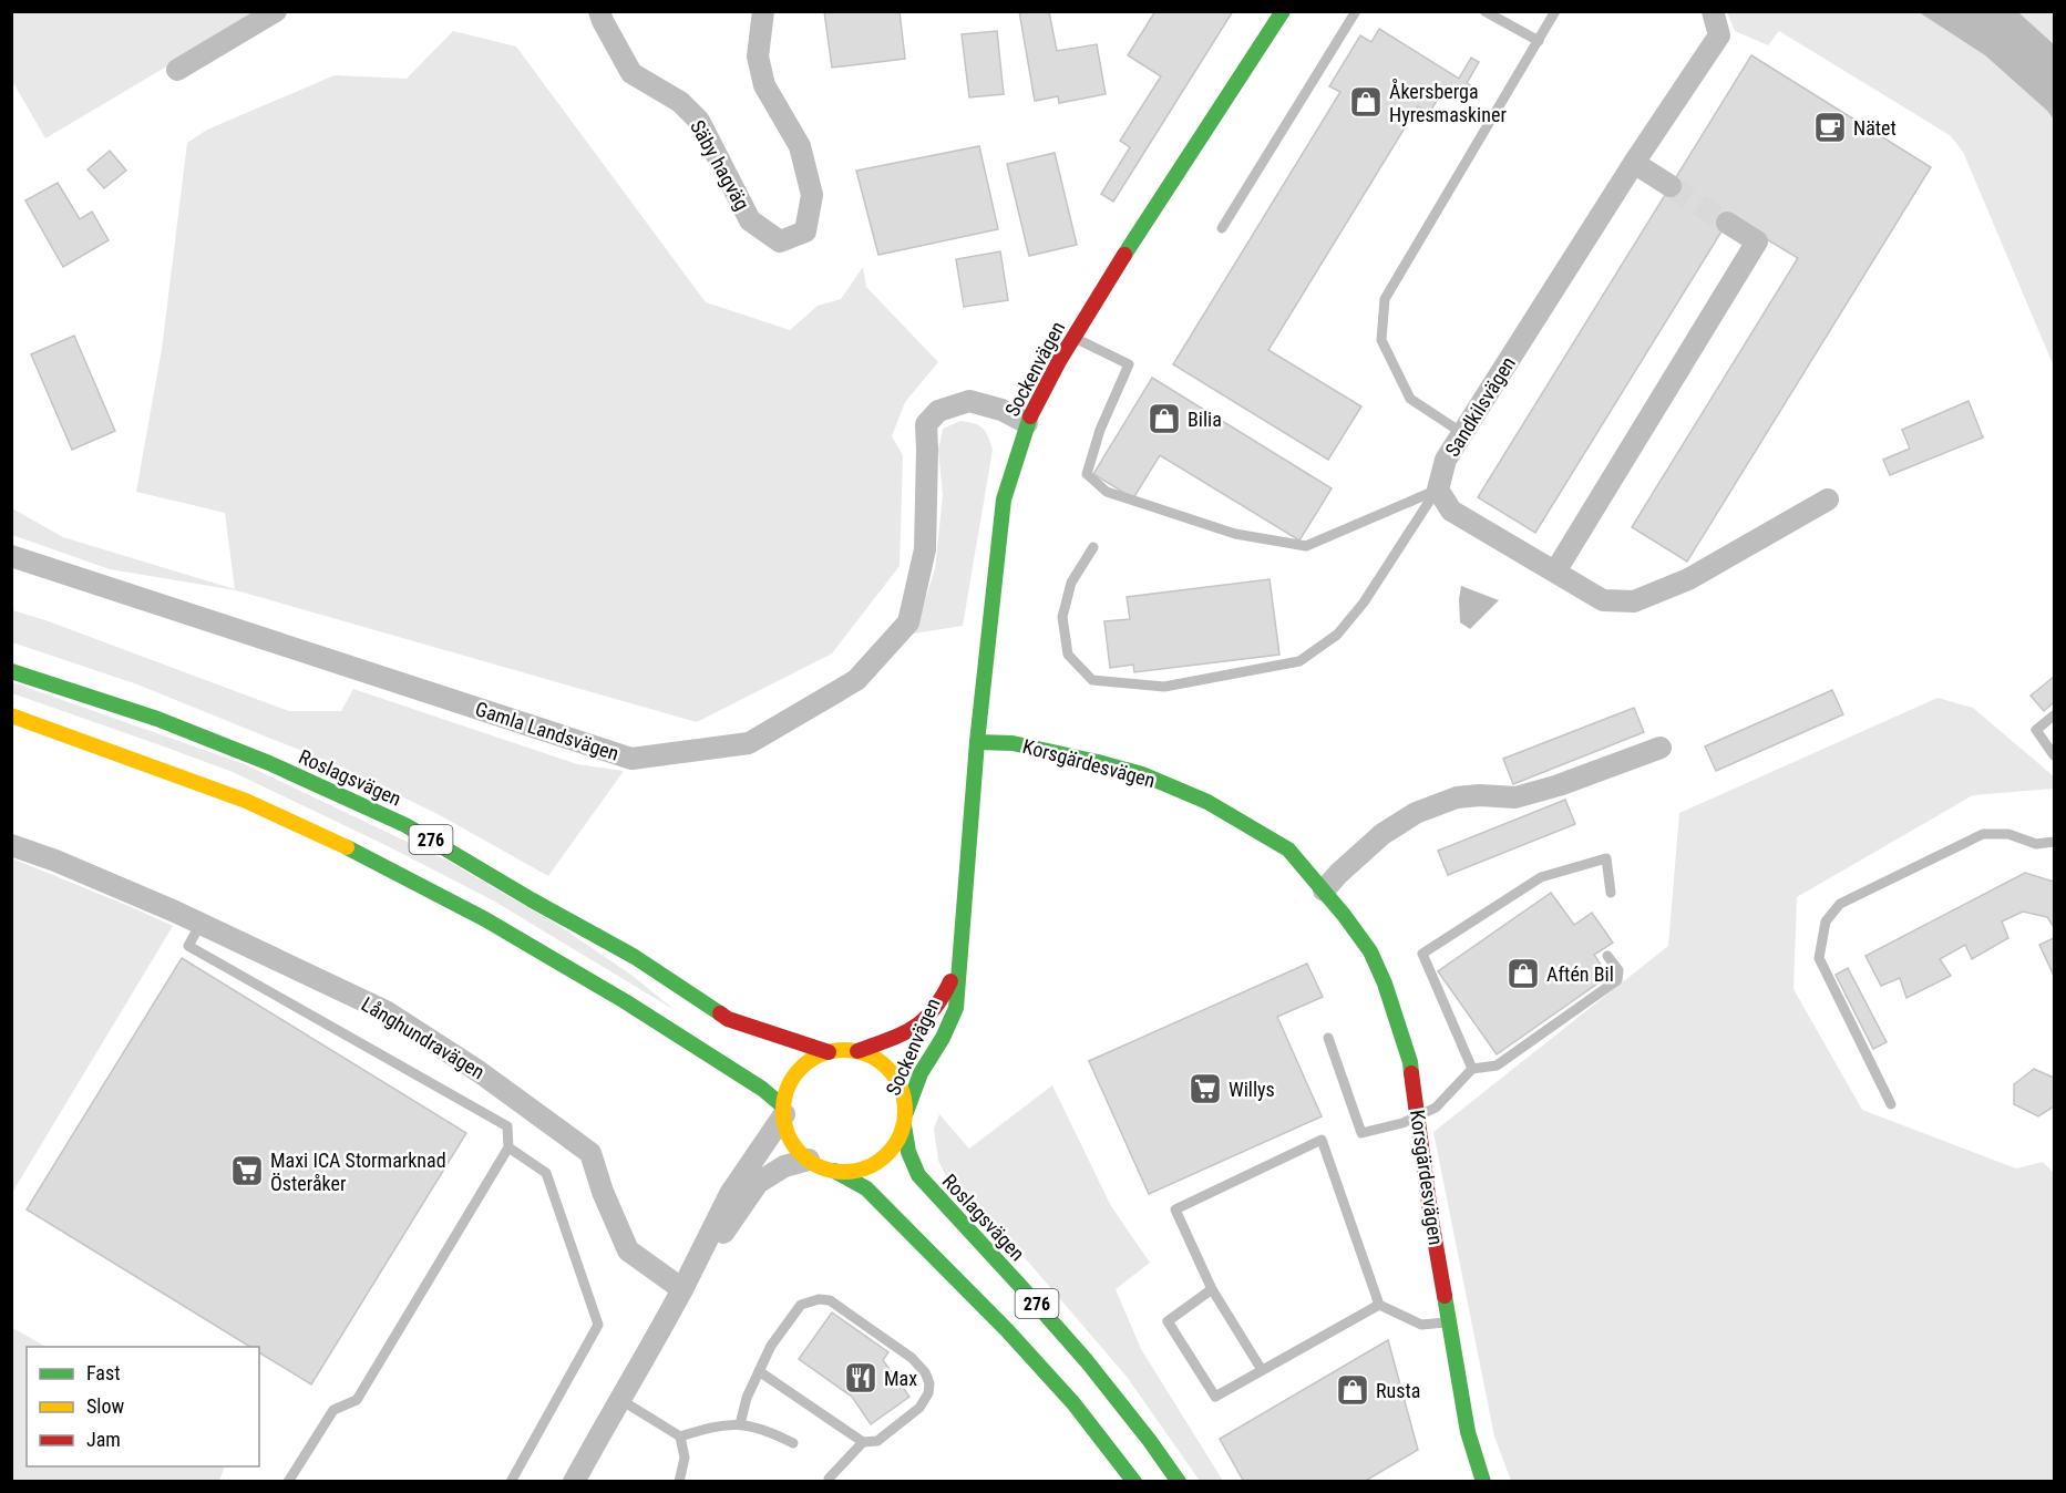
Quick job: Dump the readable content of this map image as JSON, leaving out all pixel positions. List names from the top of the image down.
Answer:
{
  "streets": {
    "main road": [
      "Sockenvägen",
      "Korsgärdesvägen",
      "Roslagsvägen",
      "276"
    ],
    "street": [
      "Säby hagväg",
      "Sandkilsvägen",
      "Gamla Landsvägen",
      "Långhundravägen"
    ]
  },
  "crossings": [
    ["Sockenvägen", "Gamla Landsvägen"],
    ["Sockenvägen", "Korsgärdesvägen"],
    ["Sockenvägen", "Roslagsvägen"],
    ["Sockenvägen", "276"],
    ["Roslagsvägen", "276"]
  ],
  "places": {
    "shop": [
      "Åkersberga Hyresmaskiner",
      "Bilia",
      "Aftén Bil",
      "Rusta"
    ],
    "cafe": ["Nätet"],
    "supermarket": ["Willys", "Maxi ICA Stormarknad Österåker"],
    "restaurant": ["Max"]
  },
  "legend": ["Fast", "Slow", "Jam"]
}
